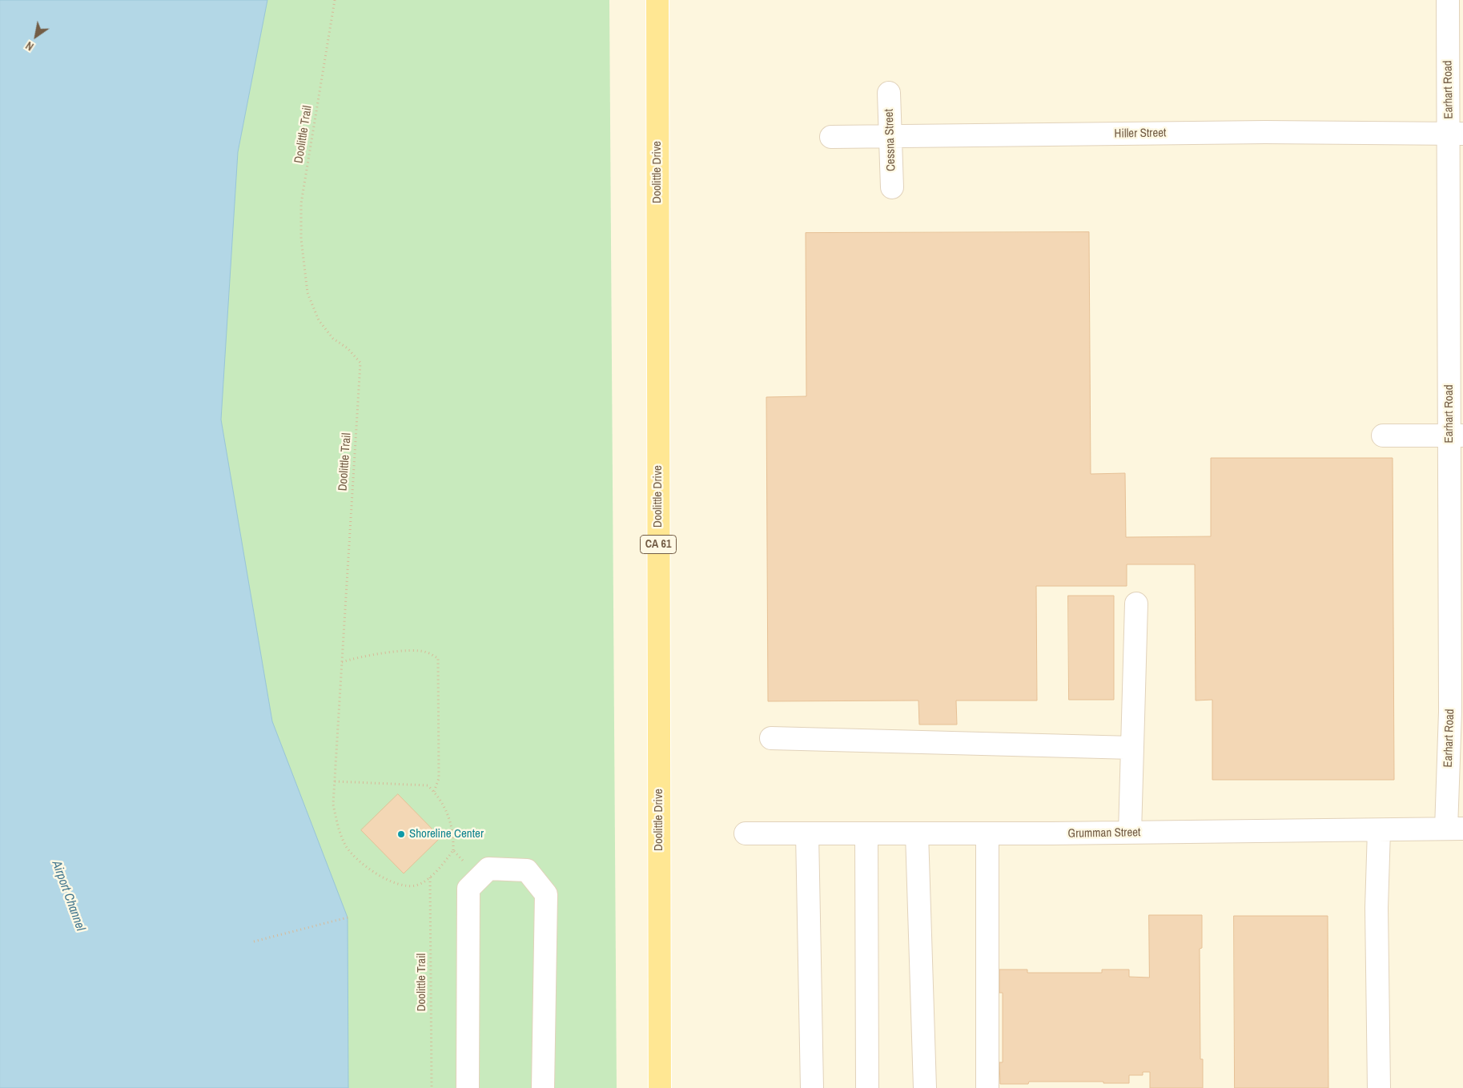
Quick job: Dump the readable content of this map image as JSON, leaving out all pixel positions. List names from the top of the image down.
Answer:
{
  "streets": {
    "main road": ["Doolittle Drive", "CA 61"],
    "street": [
      "Earhart Road",
      "Hiller Street",
      "Cessna Street",
      "Grumman Street"
    ],
    "path": ["Doolittle Trail"]
  },
  "crossings": [
    ["Earhart Road", "Hiller Street"],
    ["Earhart Road", "Grumman Street"],
    ["Hiller Street", "Cessna Street"]
  ],
  "water": ["Airport Channel"],
  "places": ["Shoreline Center"],
  "north": "bottom left"
}
